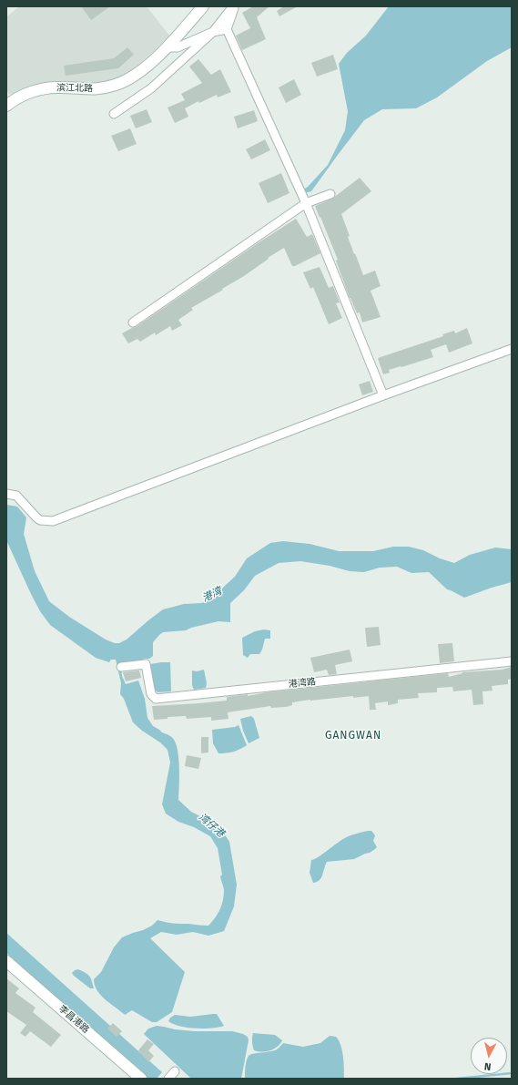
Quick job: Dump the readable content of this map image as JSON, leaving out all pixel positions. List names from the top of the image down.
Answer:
{
  "streets": {
    "street": ["滨江北路", "港湾路", "李昌港路"]
  },
  "districts": ["GANGWAN"],
  "water": ["港湾", "湾仔港"],
  "north": "bottom"
}
